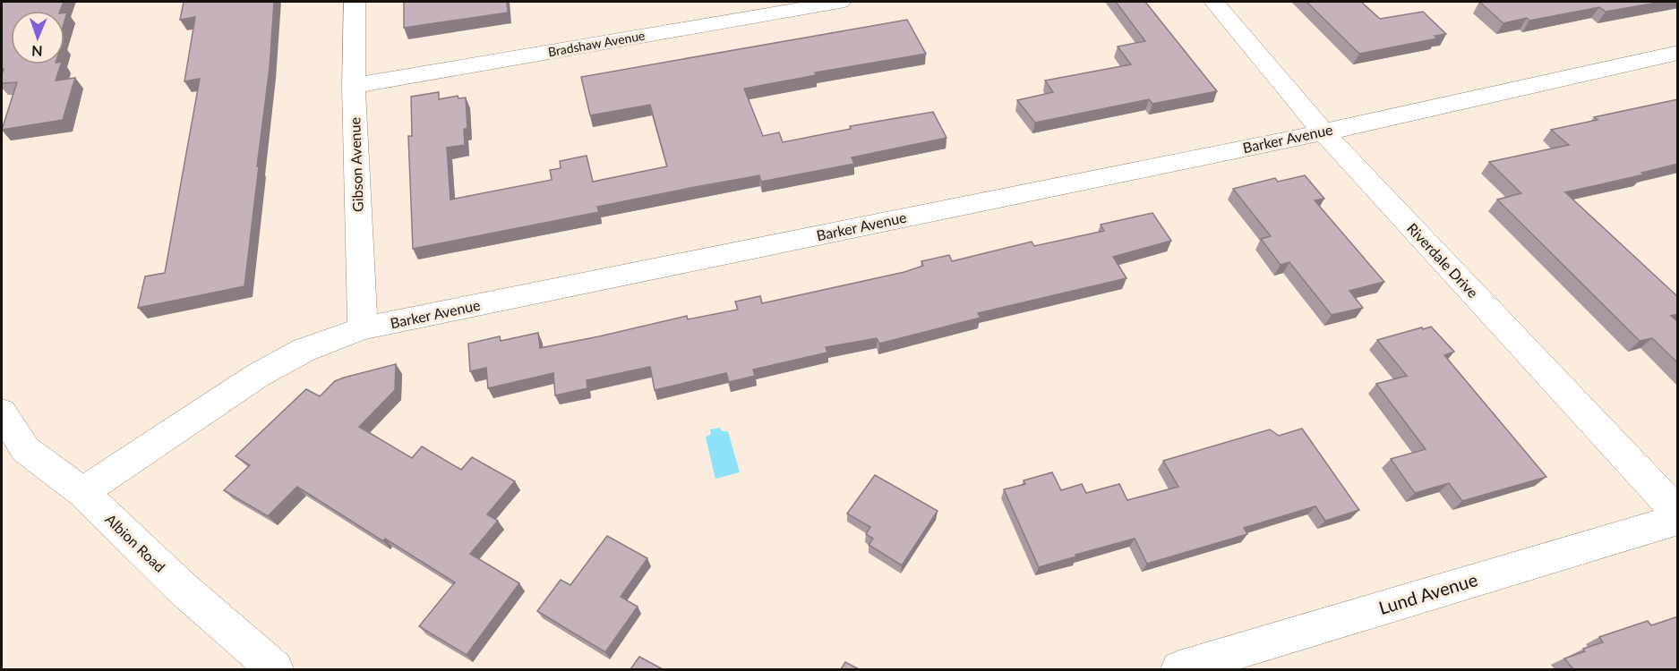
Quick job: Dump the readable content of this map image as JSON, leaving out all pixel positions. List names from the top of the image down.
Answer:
{
  "streets": {
    "street": [
      "Bradshaw Avenue",
      "Barker Avenue",
      "Gibson Avenue",
      "Riverdale Drive",
      "Albion Road",
      "Lund Avenue"
    ]
  },
  "crossings": [
    ["Bradshaw Avenue", "Gibson Avenue"],
    ["Barker Avenue", "Gibson Avenue"],
    ["Barker Avenue", "Riverdale Drive"],
    ["Barker Avenue", "Albion Road"]
  ],
  "north": "bottom"
}
